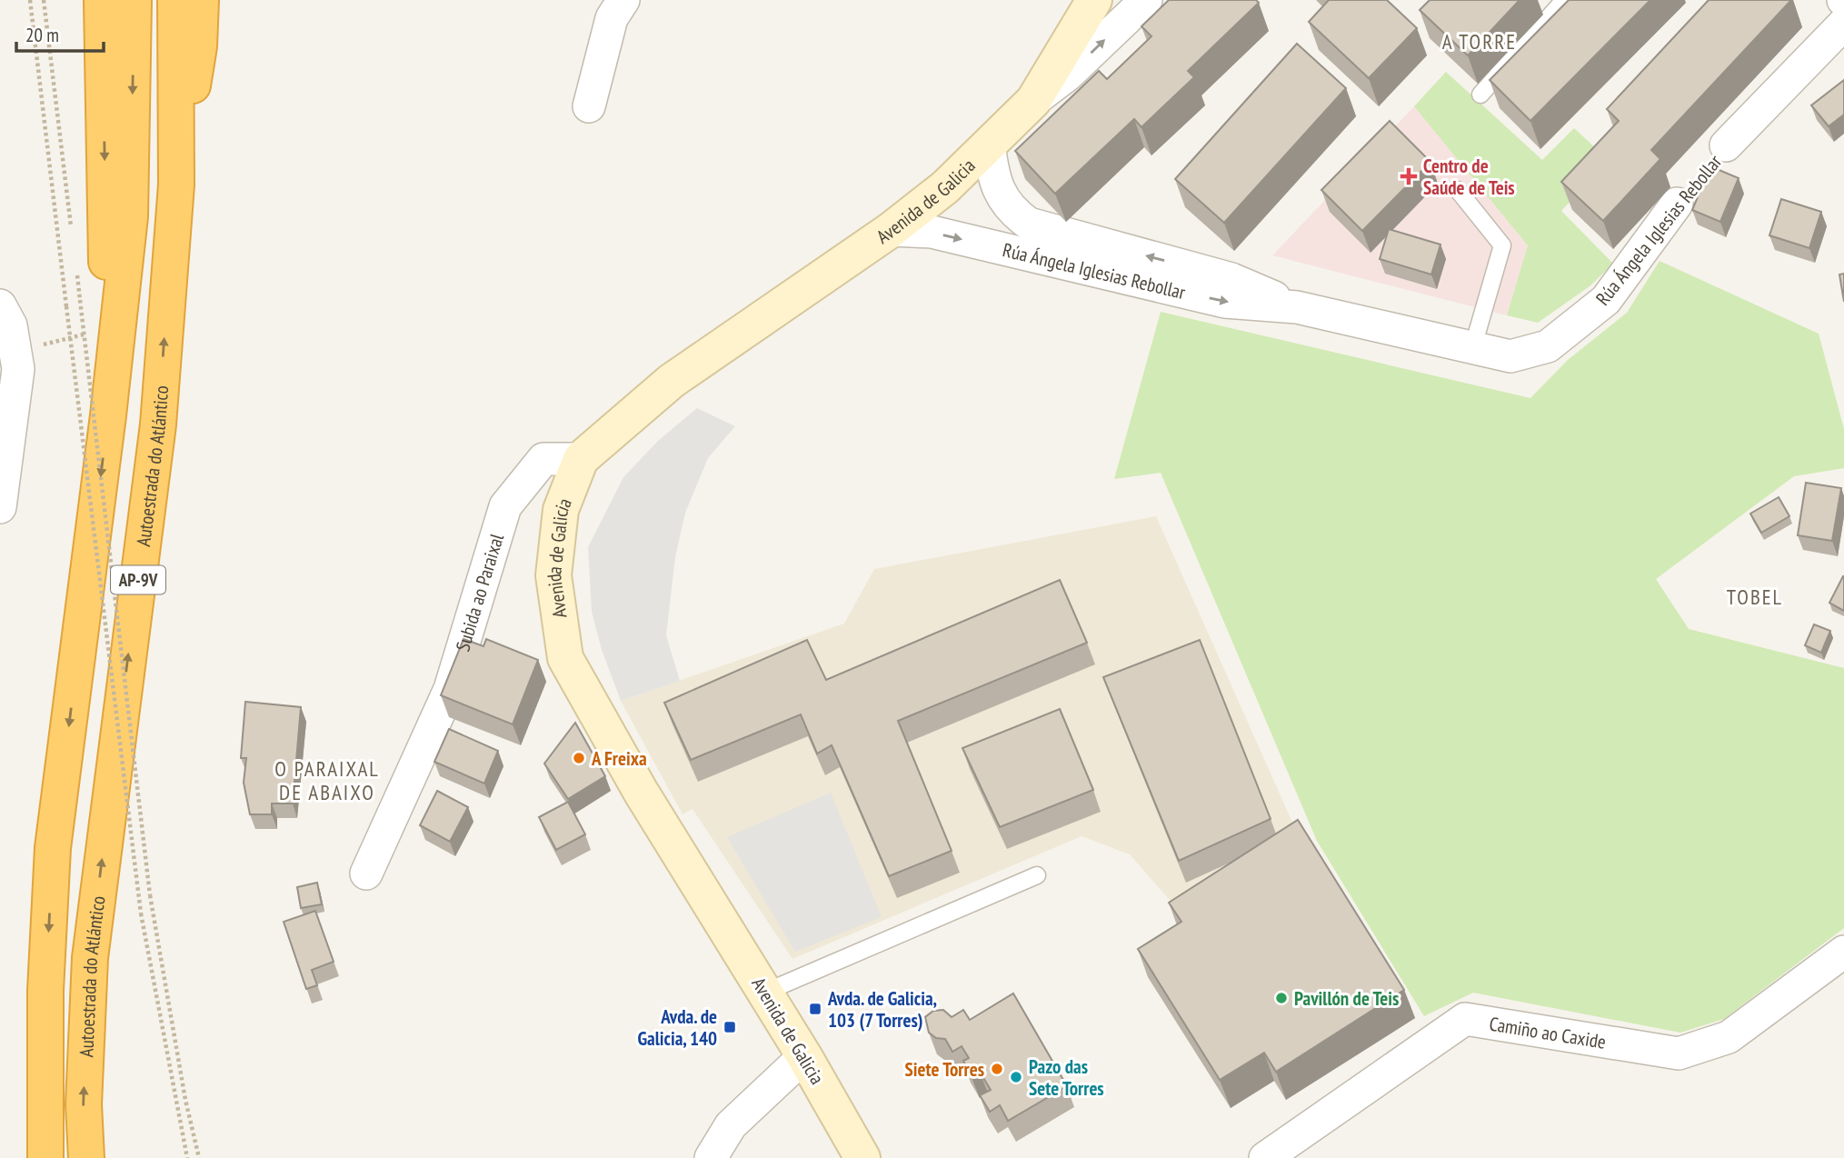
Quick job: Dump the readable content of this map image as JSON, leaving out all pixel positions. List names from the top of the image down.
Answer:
{
  "streets": {
    "highway": ["Autoestrada do Atlántico", "AP-9V"],
    "main road": ["Avenida de Galicia"],
    "street": ["Rúa Ángela Iglesias Rebollar", "Subida ao Paraixal", "Camiño ao Caxide"]
  },
  "crossings": [
    ["Avenida de Galicia", "Rúa Ángela Iglesias Rebollar"],
    ["Avenida de Galicia", "Subida ao Paraixal"],
    ["Autoestrada do Atlántico", "AP-9V"]
  ],
  "districts": ["A TORRE", "TOBEL", "O PARAIXAL DE ABAIXO"],
  "places": {
    "health": ["Centro de Saúde de Teis"],
    "other": [
      "A Freixa",
      "Pavillón de Teis",
      "Siete Torres",
      "Pazo das Sete Torres"
    ],
    "transit": ["Avda. de Galicia, 103 (7 Torres)", "Avda. de Galicia, 140"]
  },
  "scale_bar": "20 m"
}
